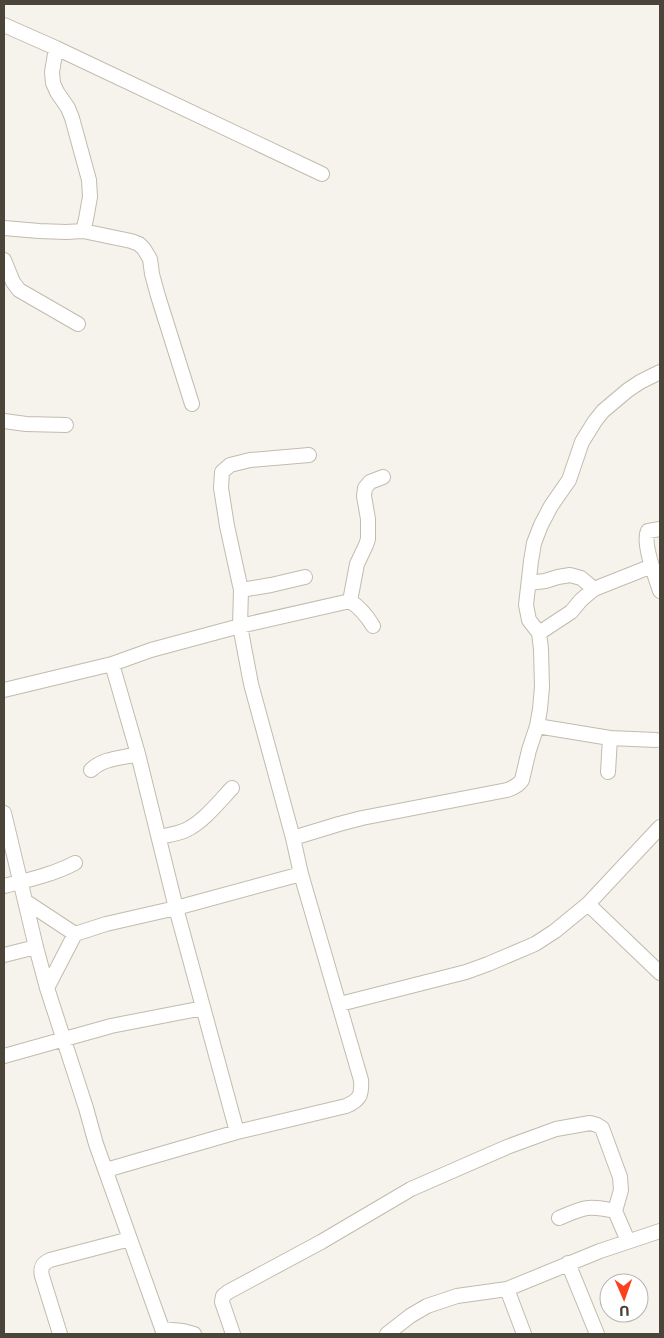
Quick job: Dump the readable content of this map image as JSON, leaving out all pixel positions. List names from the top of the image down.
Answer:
{
  "north": "bottom"
}
